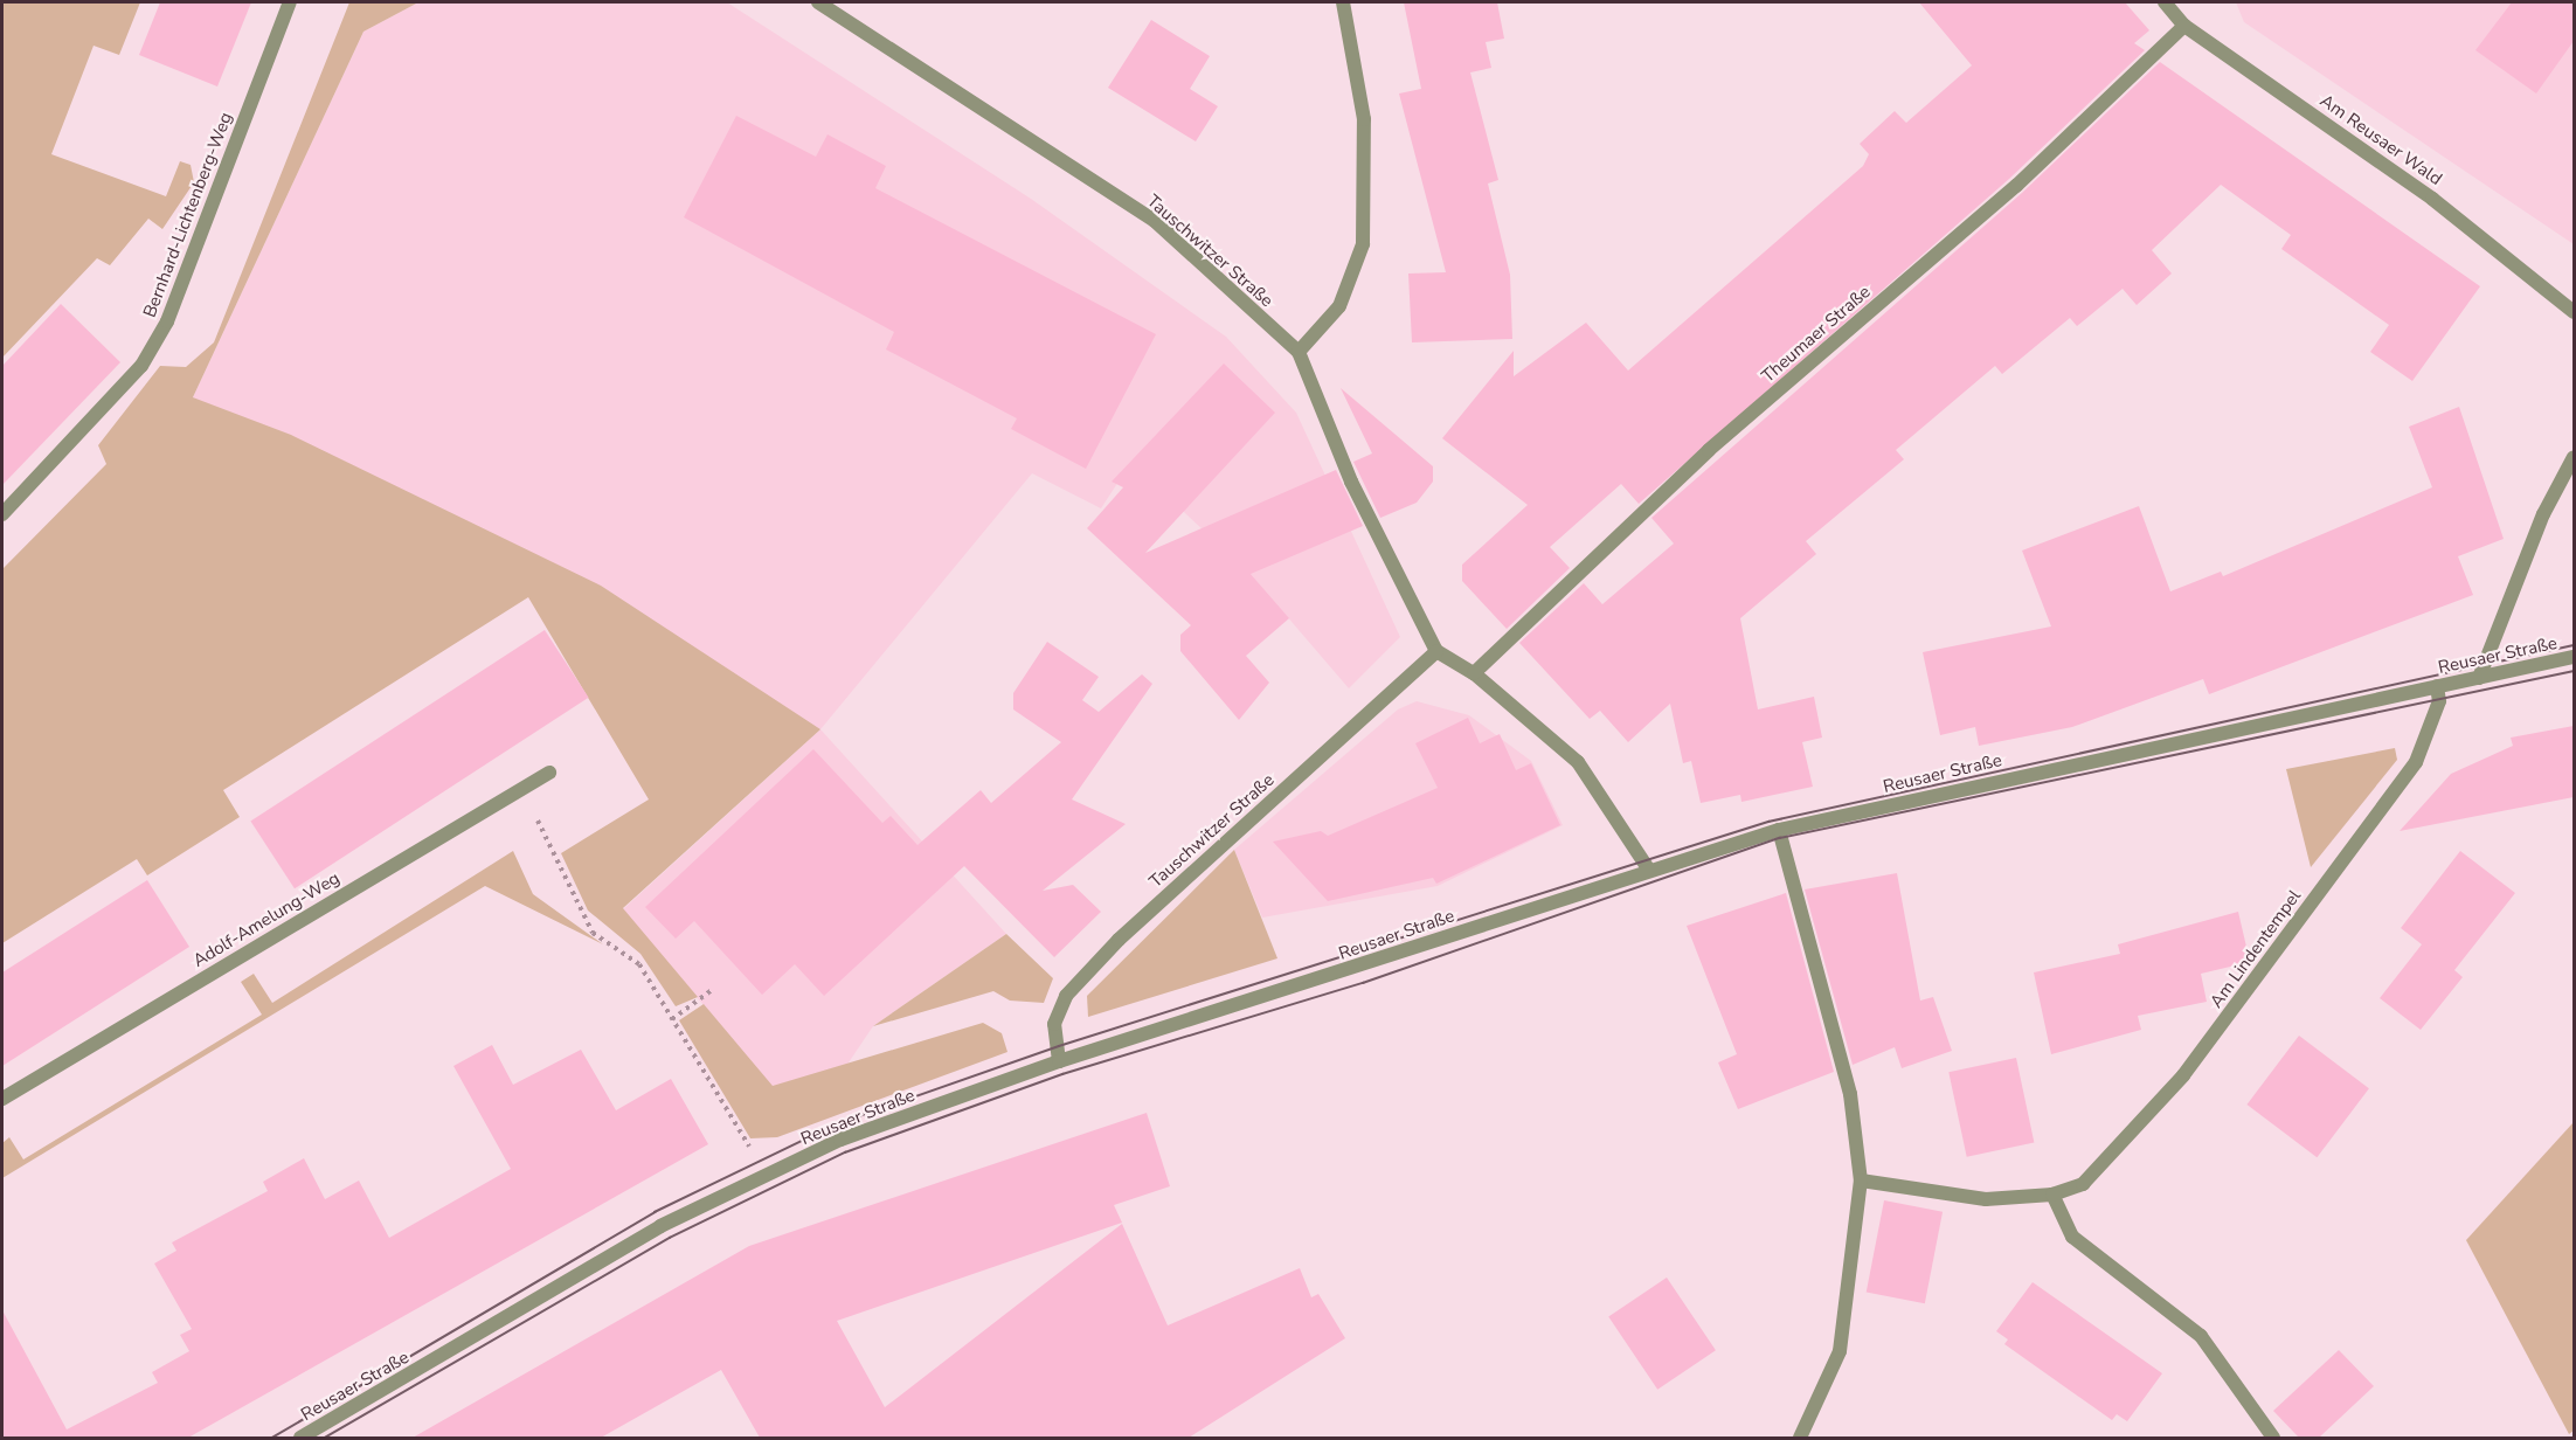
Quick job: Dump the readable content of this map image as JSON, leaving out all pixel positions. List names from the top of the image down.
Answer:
{
  "streets": {
    "street": [
      "Am Reusaer Wald",
      "Bernhard-Lichtenberg-Weg",
      "Tauschwitzer Straße",
      "Theumaer Straße",
      "Reusaer Straße",
      "Adolf-Amelung-Weg",
      "Am Lindentempel"
    ]
  },
  "crossings": [
    ["Am Reusaer Wald", "Theumaer Straße"],
    ["Tauschwitzer Straße", "Reusaer Straße"],
    ["Reusaer Straße", "Am Lindentempel"]
  ]
}
